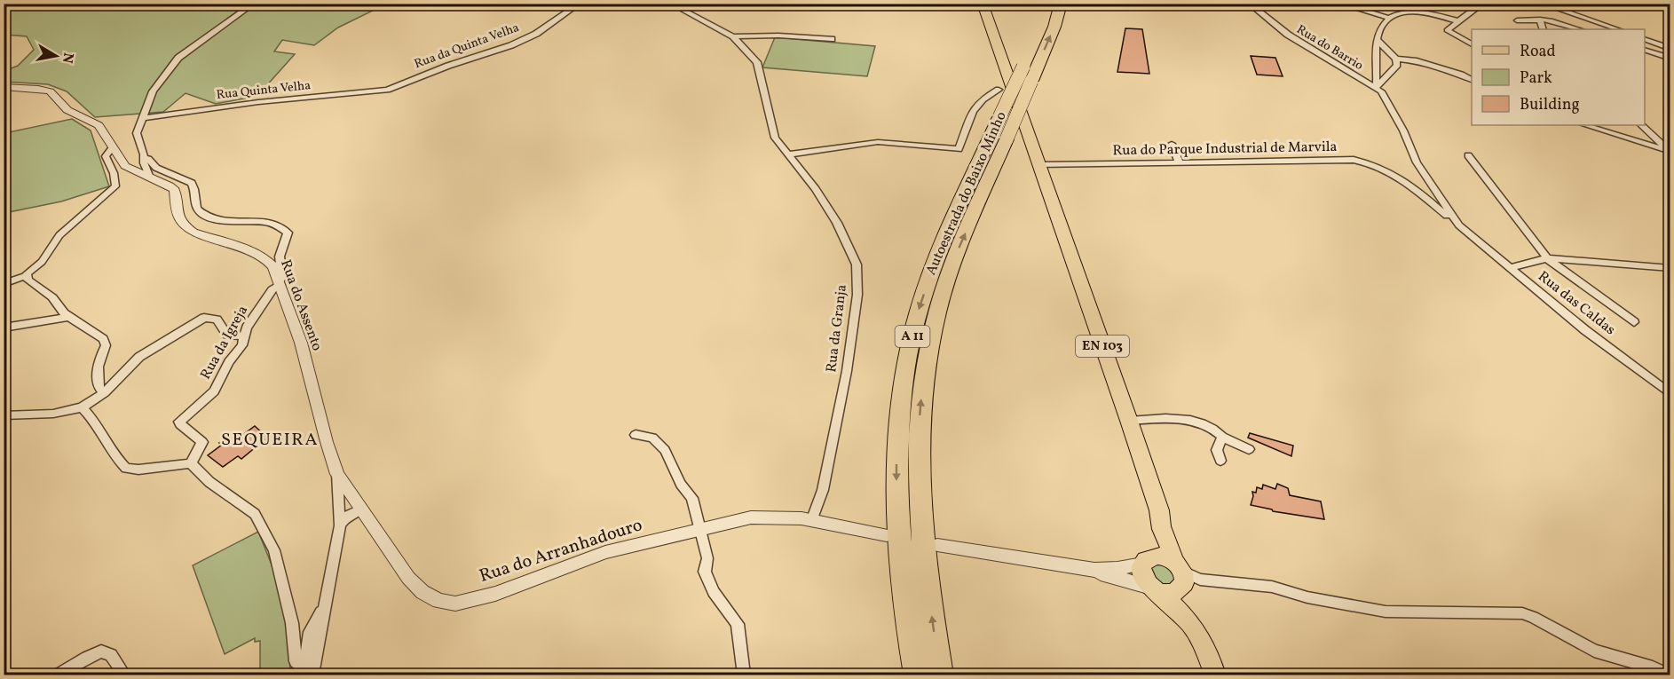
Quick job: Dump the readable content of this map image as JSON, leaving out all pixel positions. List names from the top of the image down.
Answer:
{
  "streets": {
    "highway": ["Autoestrada do Baixo Minho", "A 11"],
    "main road": ["EN 103"],
    "street": [
      "Rua da Quinta Velha",
      "Rua do Barrio",
      "Rua Quinta Velha",
      "Rua do Parque Industrial de Marvila",
      "Rua das Caldas",
      "Rua do Assento",
      "Rua da Granja",
      "Rua da Igreja",
      "Rua do Arranhadouro"
    ]
  },
  "crossings": [
    ["Rua da Quinta Velha", "Rua Quinta Velha"],
    ["Rua do Barrio", "Rua das Caldas"],
    ["Rua do Parque Industrial de Marvila", "Rua das Caldas"],
    ["Rua do Parque Industrial de Marvila", "EN 103"],
    ["Rua do Assento", "Rua da Igreja"],
    ["Rua do Assento", "Rua do Arranhadouro"],
    ["Rua da Granja", "Rua do Arranhadouro"]
  ],
  "districts": ["SEQUEIRA"],
  "legend": ["Road", "Park", "Building"],
  "north": "right"
}
